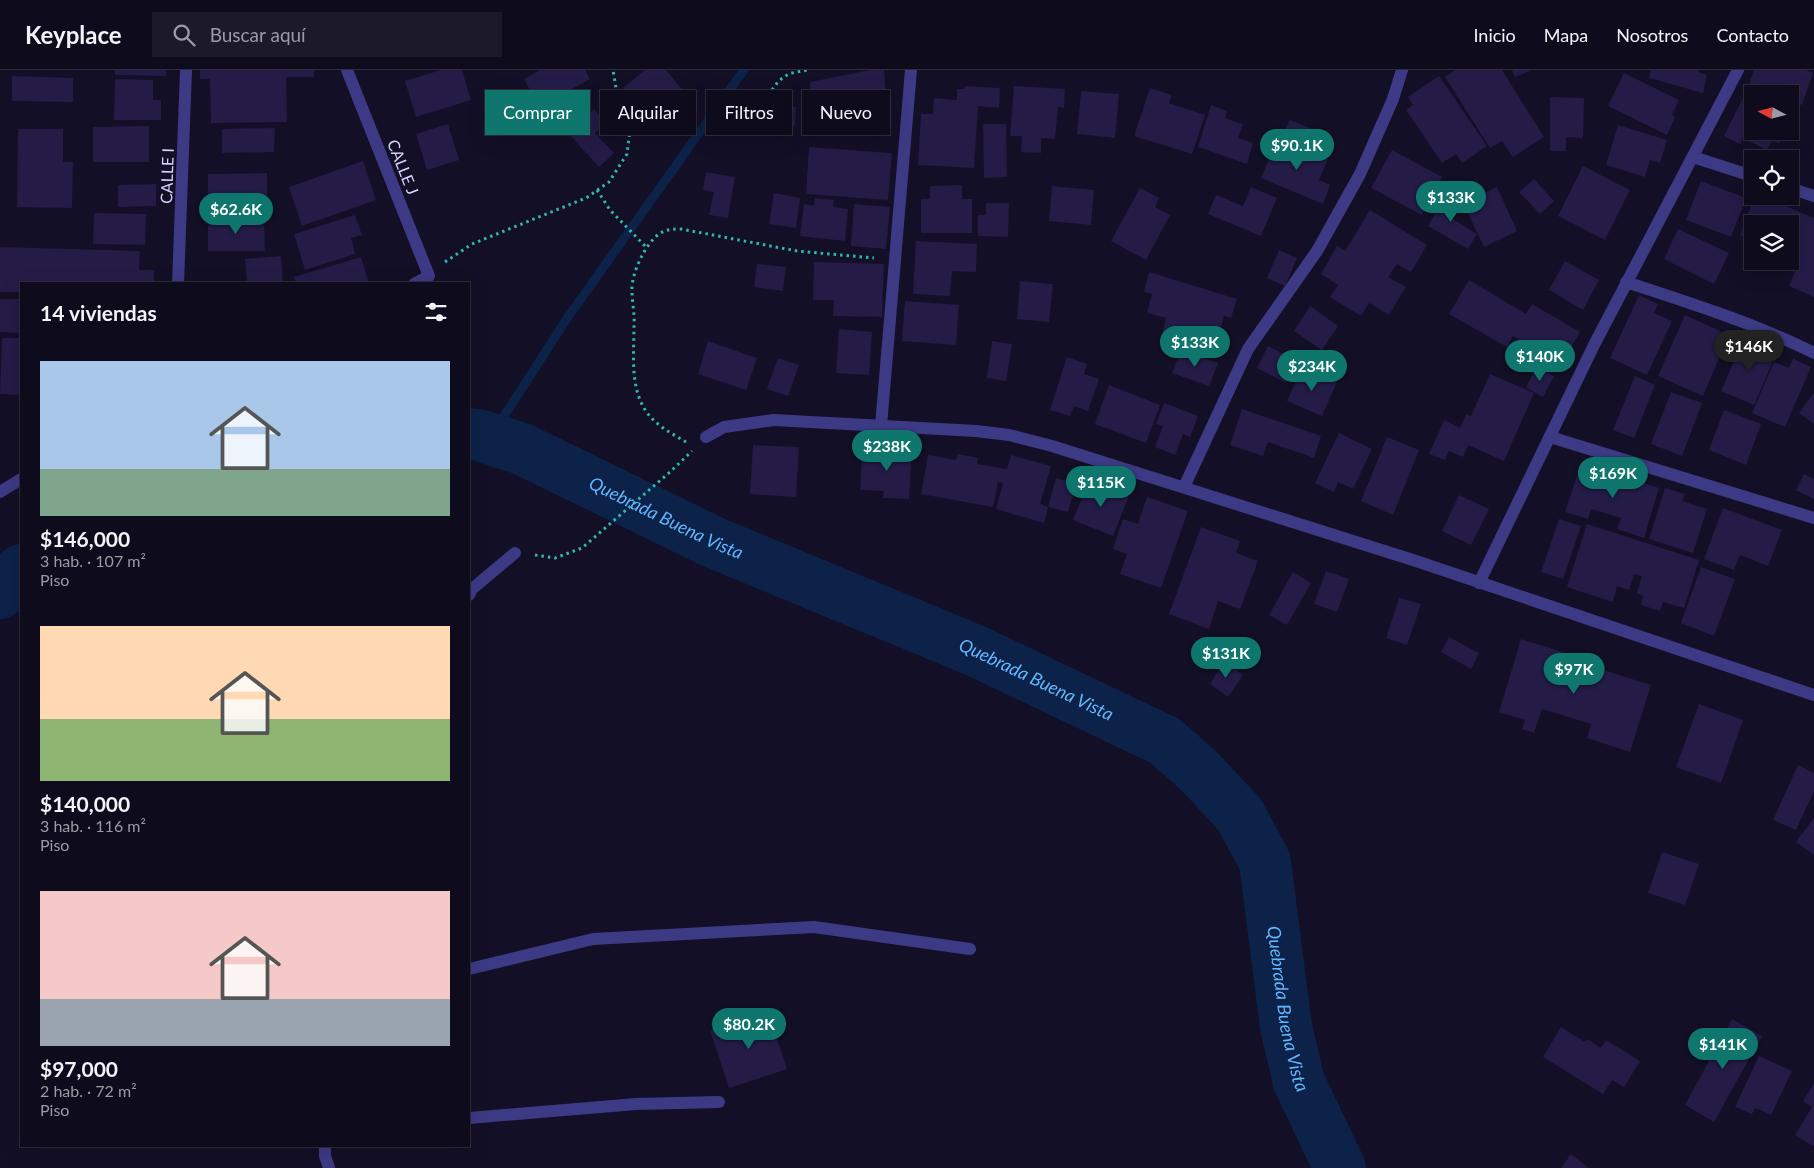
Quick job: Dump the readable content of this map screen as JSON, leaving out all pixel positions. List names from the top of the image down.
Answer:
{
  "streets": {
    "street": ["CALLE J", "CALLE I"]
  },
  "water": ["Quebrada Buena Vista"],
  "north": "left",
  "page": {
    "header": "Keyplace",
    "search": "Buscar aquí",
    "nav": [
      "Inicio",
      "Mapa",
      "Nosotros",
      "Contacto"
    ],
    "chip": [
      "Comprar",
      "Alquilar",
      "Filtros",
      "Nuevo"
    ],
    "price": [
      "$90.1K",
      "$133K",
      "$62.6K",
      "$133K",
      "$146K",
      "$140K",
      "$234K",
      "$238K",
      "$169K",
      "$115K",
      "$131K",
      "$97K",
      "$80.2K",
      "$141K"
    ],
    "heading": "14 viviendas",
    "list": [
      {
        "name": "$146,000",
        "note": "3 hab. · 107 m² · Piso"
      },
      {
        "name": "$140,000",
        "note": "3 hab. · 116 m² · Piso"
      },
      {
        "name": "$97,000",
        "note": "2 hab. · 72 m² · Piso"
      }
    ]
  }
}
